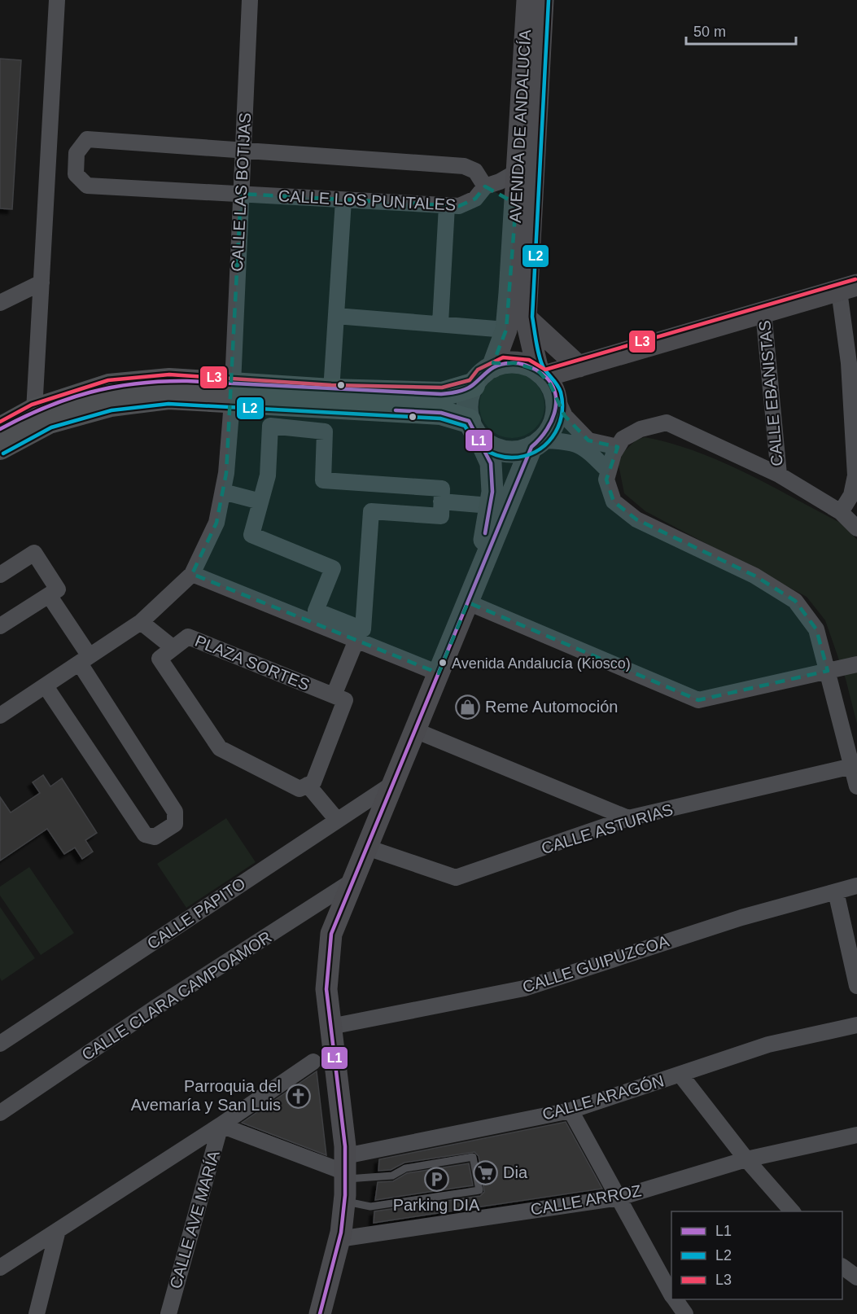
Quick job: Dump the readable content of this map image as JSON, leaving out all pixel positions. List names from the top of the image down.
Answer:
{
  "streets": {
    "main road": ["AVENIDA DE ANDALUCÍA"],
    "street": [
      "CALLE LAS BOTIJAS",
      "CALLE LOS PUNTALES",
      "CALLE EBANISTAS",
      "PLAZA SORTES",
      "CALLE ASTURIAS",
      "CALLE PAPITO",
      "CALLE GUIPUZCOA",
      "CALLE CLARA CAMPOAMOR",
      "CALLE ARAGÓN",
      "CALLE ARROZ",
      "CALLE AVE MARÍA"
    ]
  },
  "crossings": [
    ["CALLE LAS BOTIJAS", "CALLE LOS PUNTALES"],
    ["CALLE LAS BOTIJAS", "PLAZA SORTES"]
  ],
  "places": {
    "other": ["Avenida Andalucía (Kiosco)"],
    "shop": ["Reme Automoción"],
    "church": ["Parroquia del Avemaría y San Luis"],
    "supermarket": ["Dia"],
    "parking": ["Parking DIA"]
  },
  "lines": ["transit line L2", "transit line L3", "transit line L1"],
  "legend": ["L1", "L2", "L3"],
  "scale_bar": "50 m"
}
